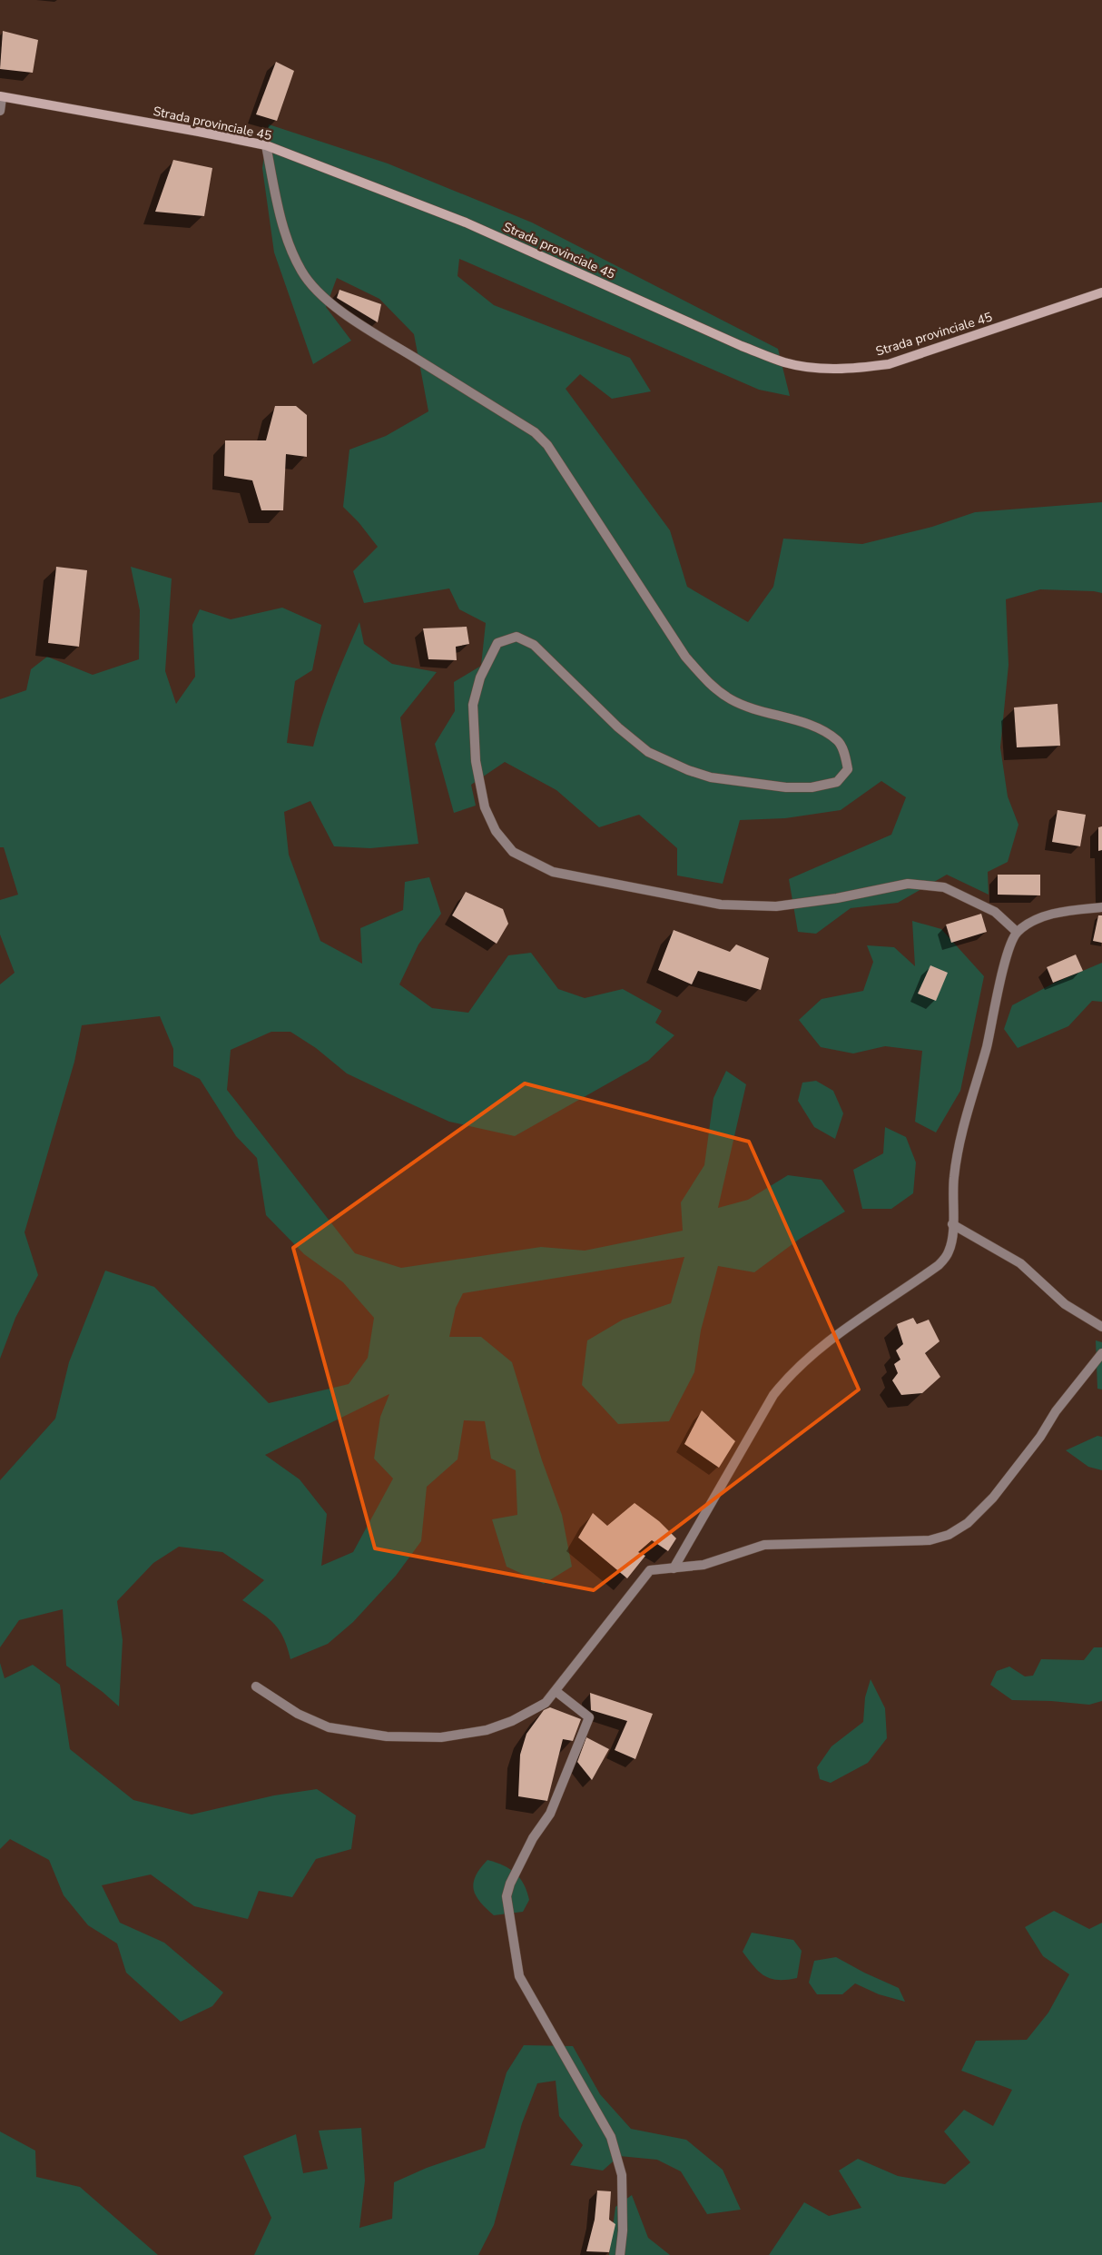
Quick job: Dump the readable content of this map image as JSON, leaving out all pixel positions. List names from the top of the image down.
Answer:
{
  "streets": {
    "main road": ["Strada provinciale 45"]
  }
}
